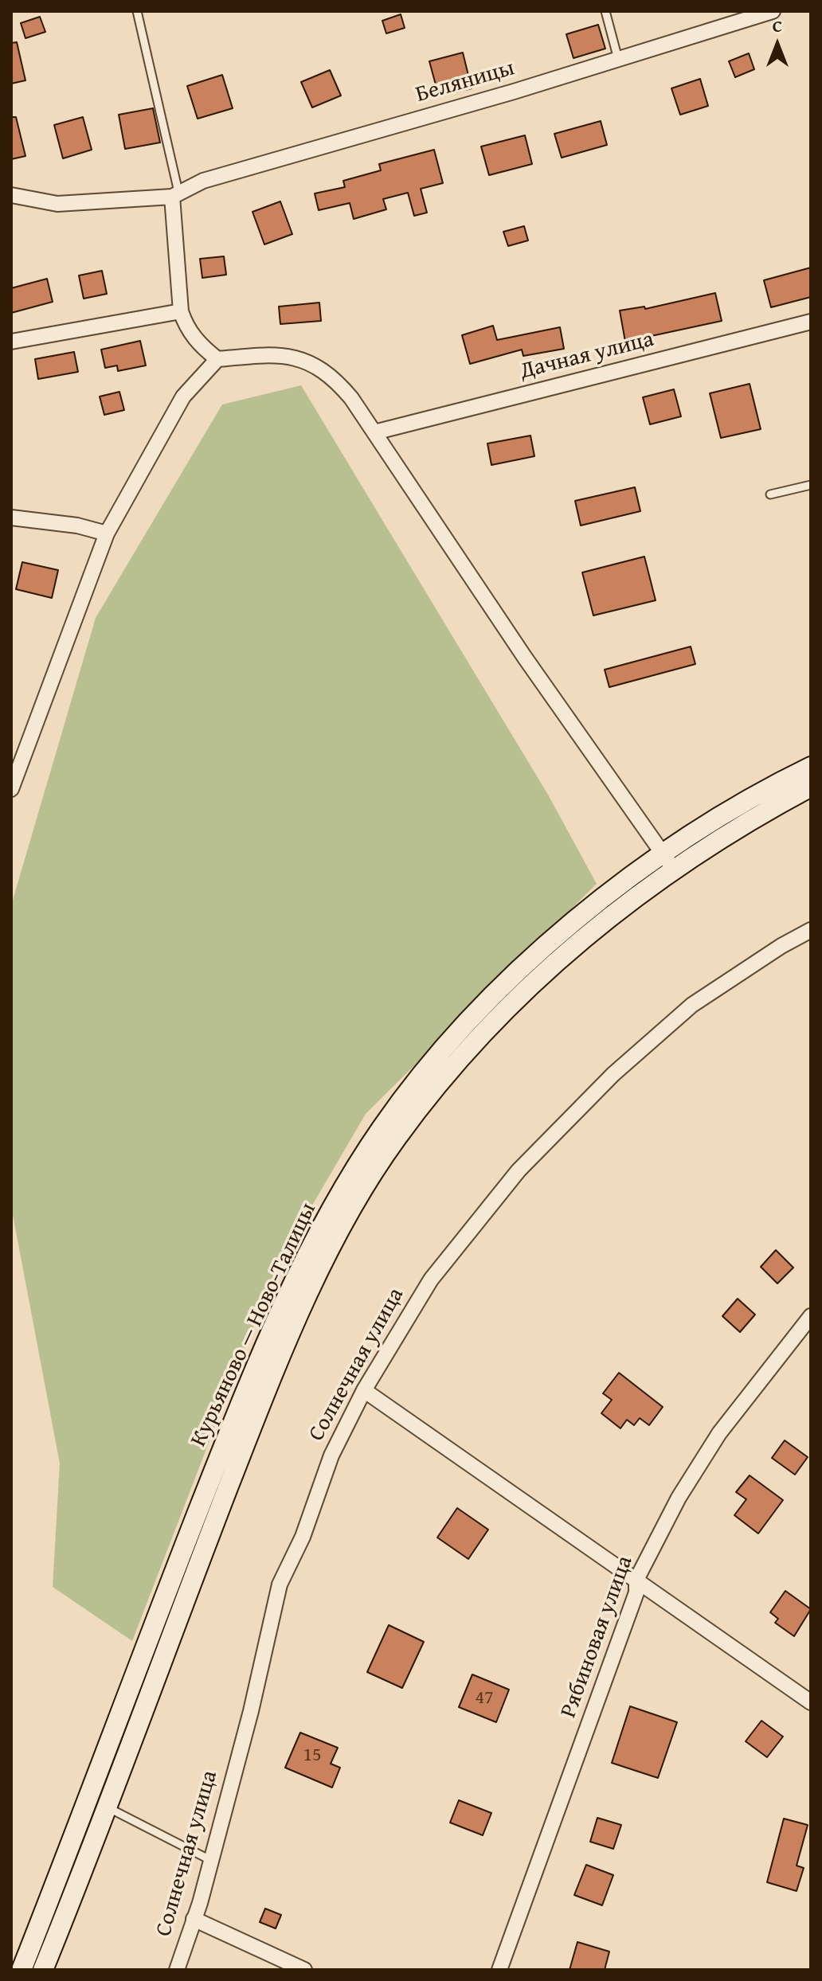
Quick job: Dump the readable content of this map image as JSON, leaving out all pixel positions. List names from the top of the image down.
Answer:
{
  "streets": {
    "main road": ["Курьяново — Ново-Талицы"],
    "street": [
      "Беляницы",
      "Дачная улица",
      "Солнечная улица",
      "Рябиновая улица"
    ]
  },
  "house_numbers": ["47", "15"],
  "north": "top"
}
